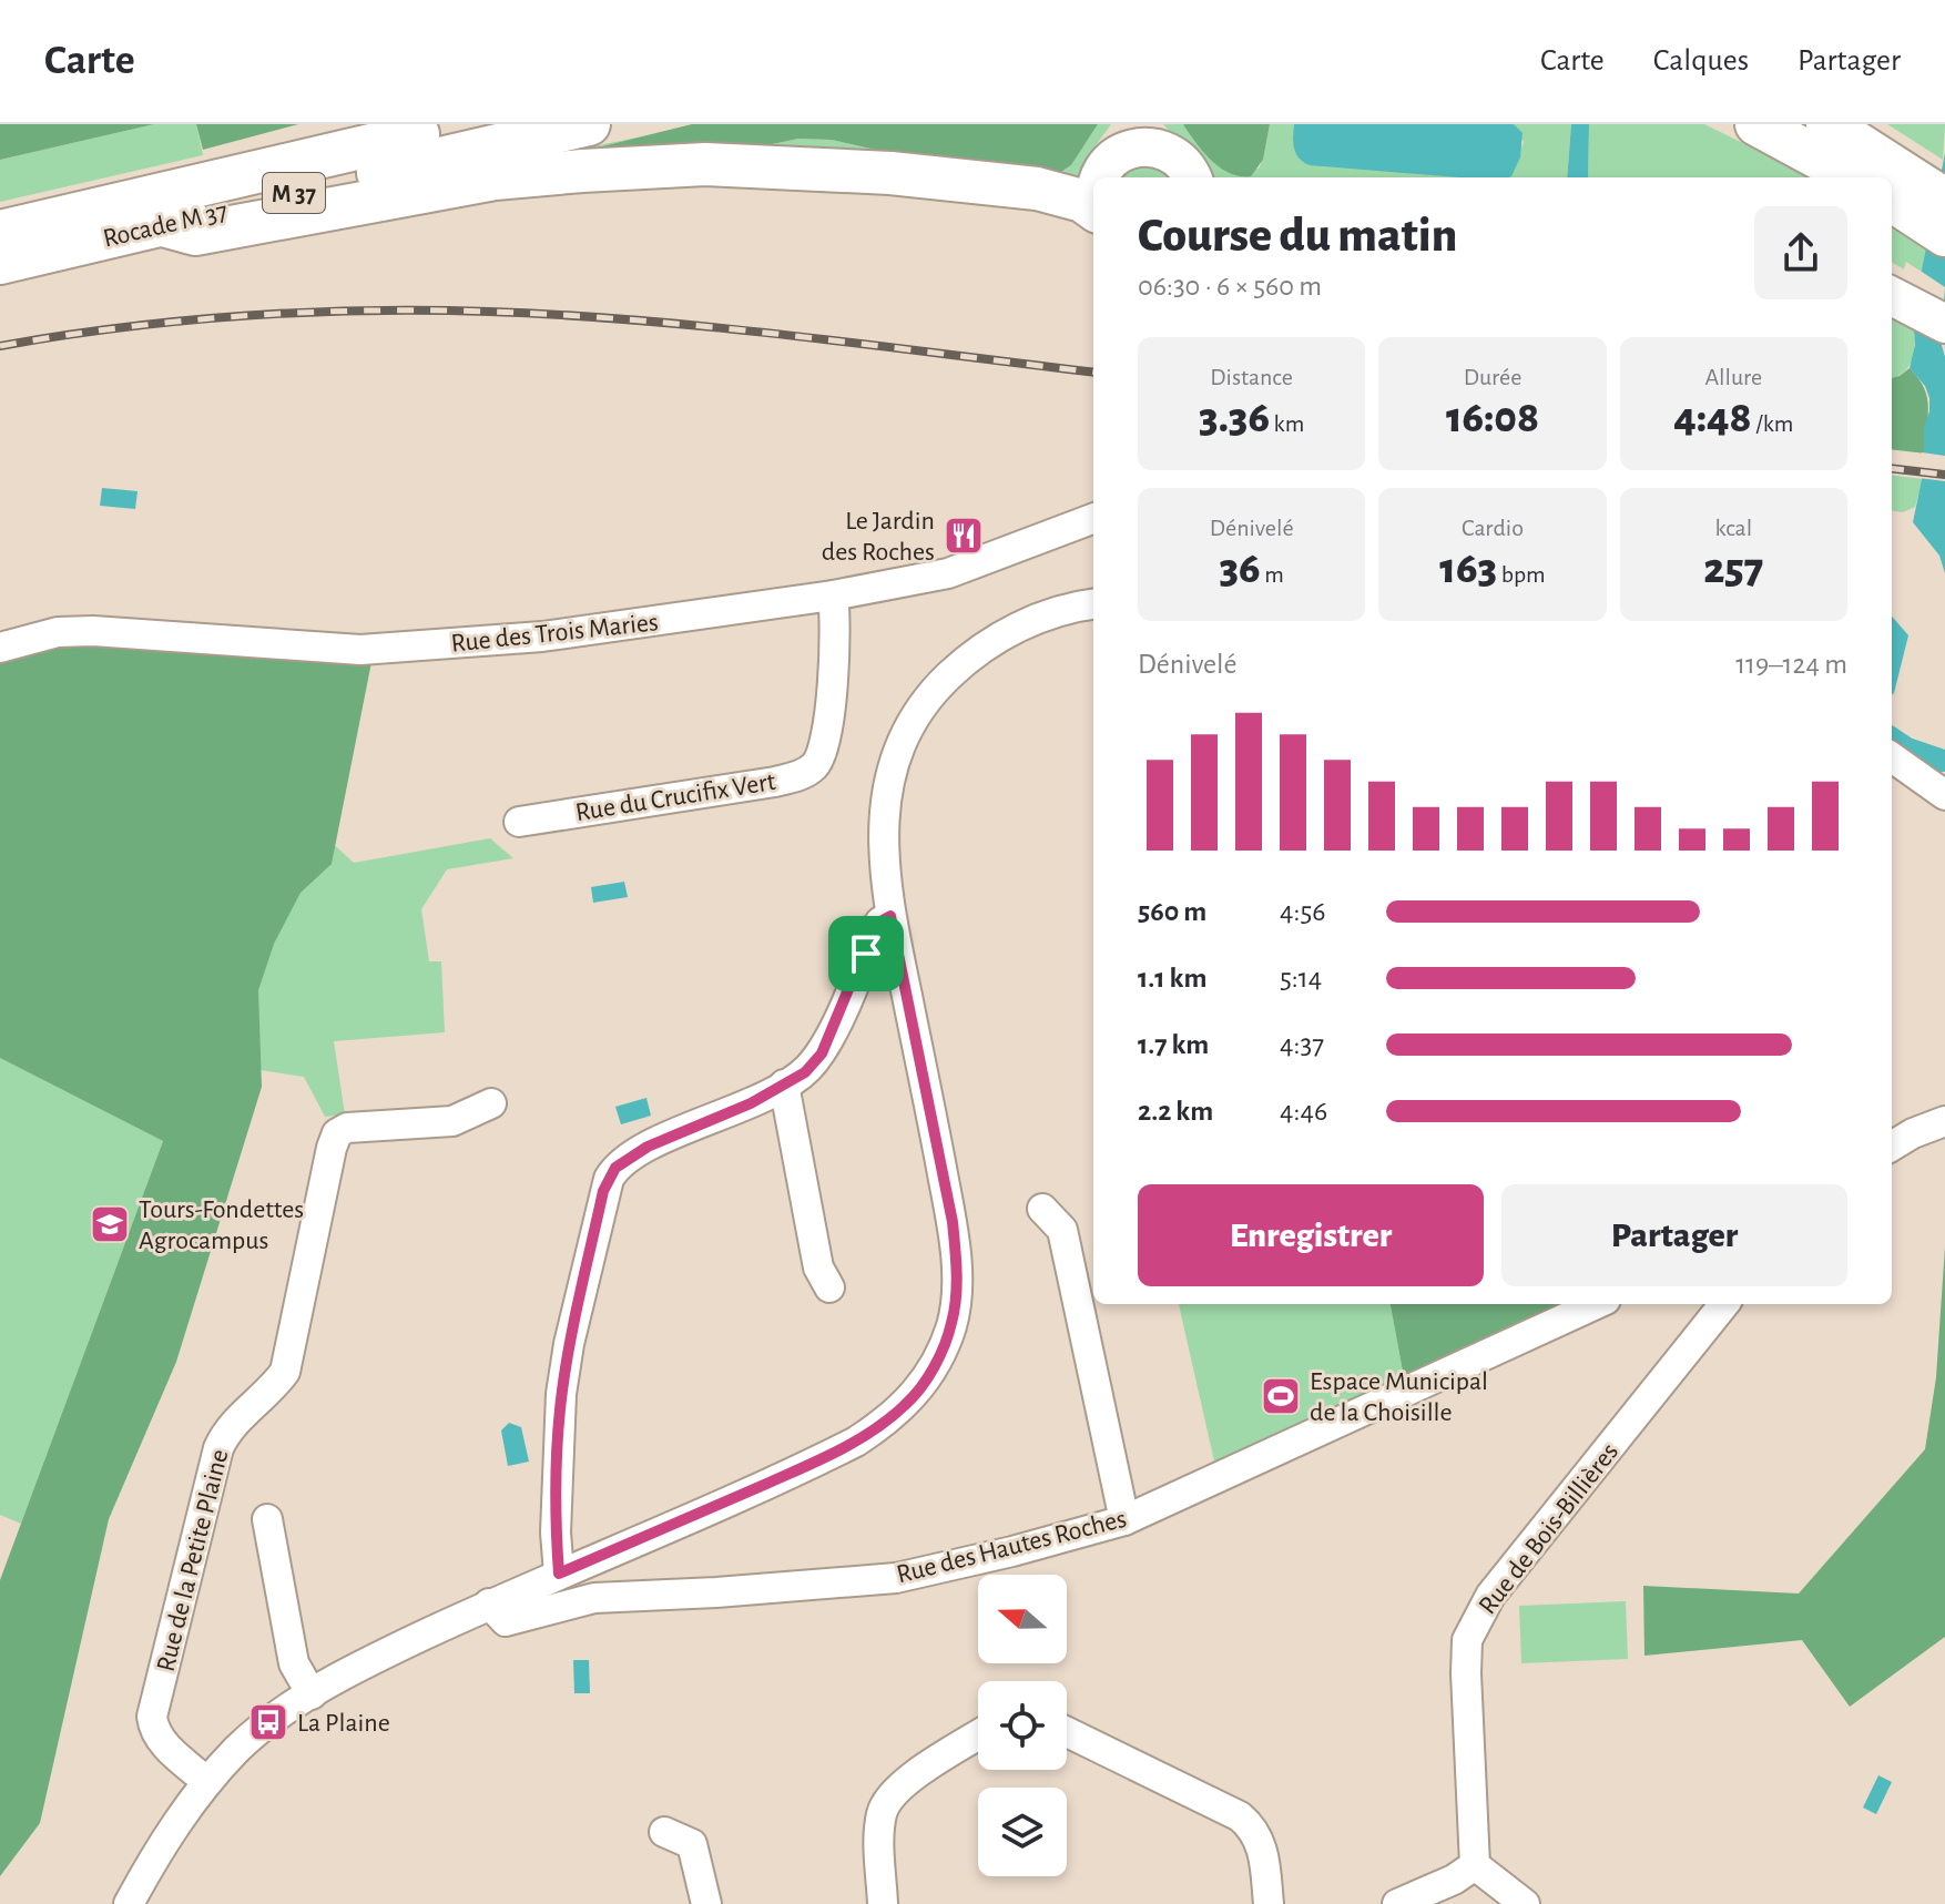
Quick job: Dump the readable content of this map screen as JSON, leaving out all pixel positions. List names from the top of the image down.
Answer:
{
  "streets": {
    "highway": ["M 37", "Rocade M 37"],
    "street": [
      "Rue des Trois Maries",
      "Rue du Crucifix Vert",
      "Rue de Bois-Billières",
      "Rue des Hautes Roches",
      "Rue de la Petite Plaine"
    ]
  },
  "crossings": [
    ["Rue des Trois Maries", "Rue du Crucifix Vert"]
  ],
  "places": {
    "restaurant": ["Le Jardin des Roches"],
    "school or university": ["Tours-Fondettes Agrocampus"],
    "sports": ["Espace Municipal de la Choisille"],
    "bus stop": ["La Plaine"]
  },
  "north": "left",
  "page": {
    "header": "Carte",
    "nav": ["Carte", "Calques", "Partager"],
    "heading": ["Course du matin", "06:30 · 6 × 560 m"],
    "stats": [
      ["Distance", "3.36 km"],
      ["Durée", "16:08"],
      ["Allure", "4:48 /km"],
      ["Dénivelé", "36 m"],
      ["Cardio", "163 bpm"],
      ["kcal", "257"]
    ],
    "chart": ["Dénivelé", "119–124 m"],
    "list": [
      {
        "name": "560 m",
        "note": "4:56"
      },
      {
        "name": "1.1 km",
        "note": "5:14"
      },
      {
        "name": "1.7 km",
        "note": "4:37"
      },
      {
        "name": "2.2 km",
        "note": "4:46"
      }
    ],
    "buttons": ["Enregistrer", "Partager"]
  }
}
